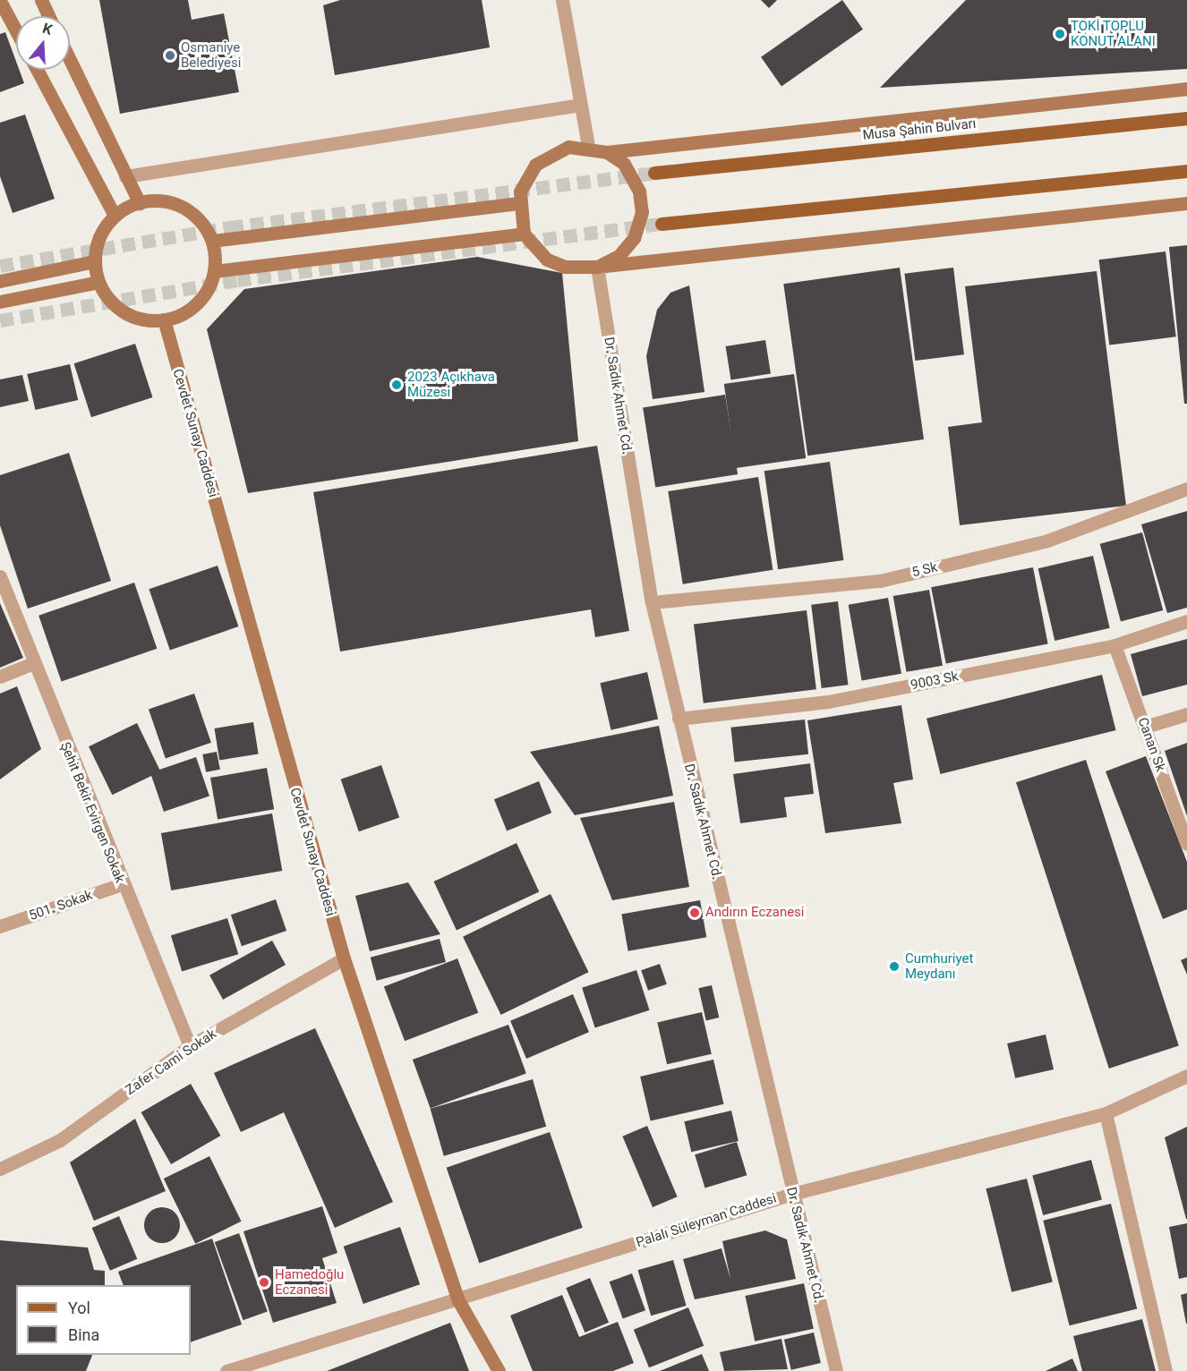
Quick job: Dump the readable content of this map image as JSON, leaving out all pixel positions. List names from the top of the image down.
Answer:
{
  "streets": {
    "main road": ["Musa Şahin Bulvarı", "Cevdet Sunay Caddesi"],
    "street": [
      "Dr. Sadık Ahmet Cd.",
      "5 Sk",
      "9003 Sk",
      "Canan Sk",
      "Şehit Bekir Evirgen Sokak",
      "501. Sokak",
      "Zafer Cami Sokak",
      "Palalı Süleyman Caddesi"
    ]
  },
  "crossings": [
    ["Dr. Sadık Ahmet Cd.", "5 Sk"],
    ["Dr. Sadık Ahmet Cd.", "9003 Sk"],
    ["Dr. Sadık Ahmet Cd.", "Palalı Süleyman Caddesi"],
    ["Cevdet Sunay Caddesi", "Zafer Cami Sokak"],
    ["Cevdet Sunay Caddesi", "Palalı Süleyman Caddesi"],
    ["9003 Sk", "Canan Sk"],
    ["Şehit Bekir Evirgen Sokak", "501. Sokak"],
    ["Şehit Bekir Evirgen Sokak", "Zafer Cami Sokak"]
  ],
  "places": [
    "TOKİ TOPLU KONUT ALANI",
    "Osmaniye Belediyesi",
    "2023 Açıkhava Müzesi",
    "Andırın Eczanesi",
    "Cumhuriyet Meydanı",
    "Hamedoğlu Eczanesi"
  ],
  "legend": ["Yol", "Bina"],
  "north": "top"
}
